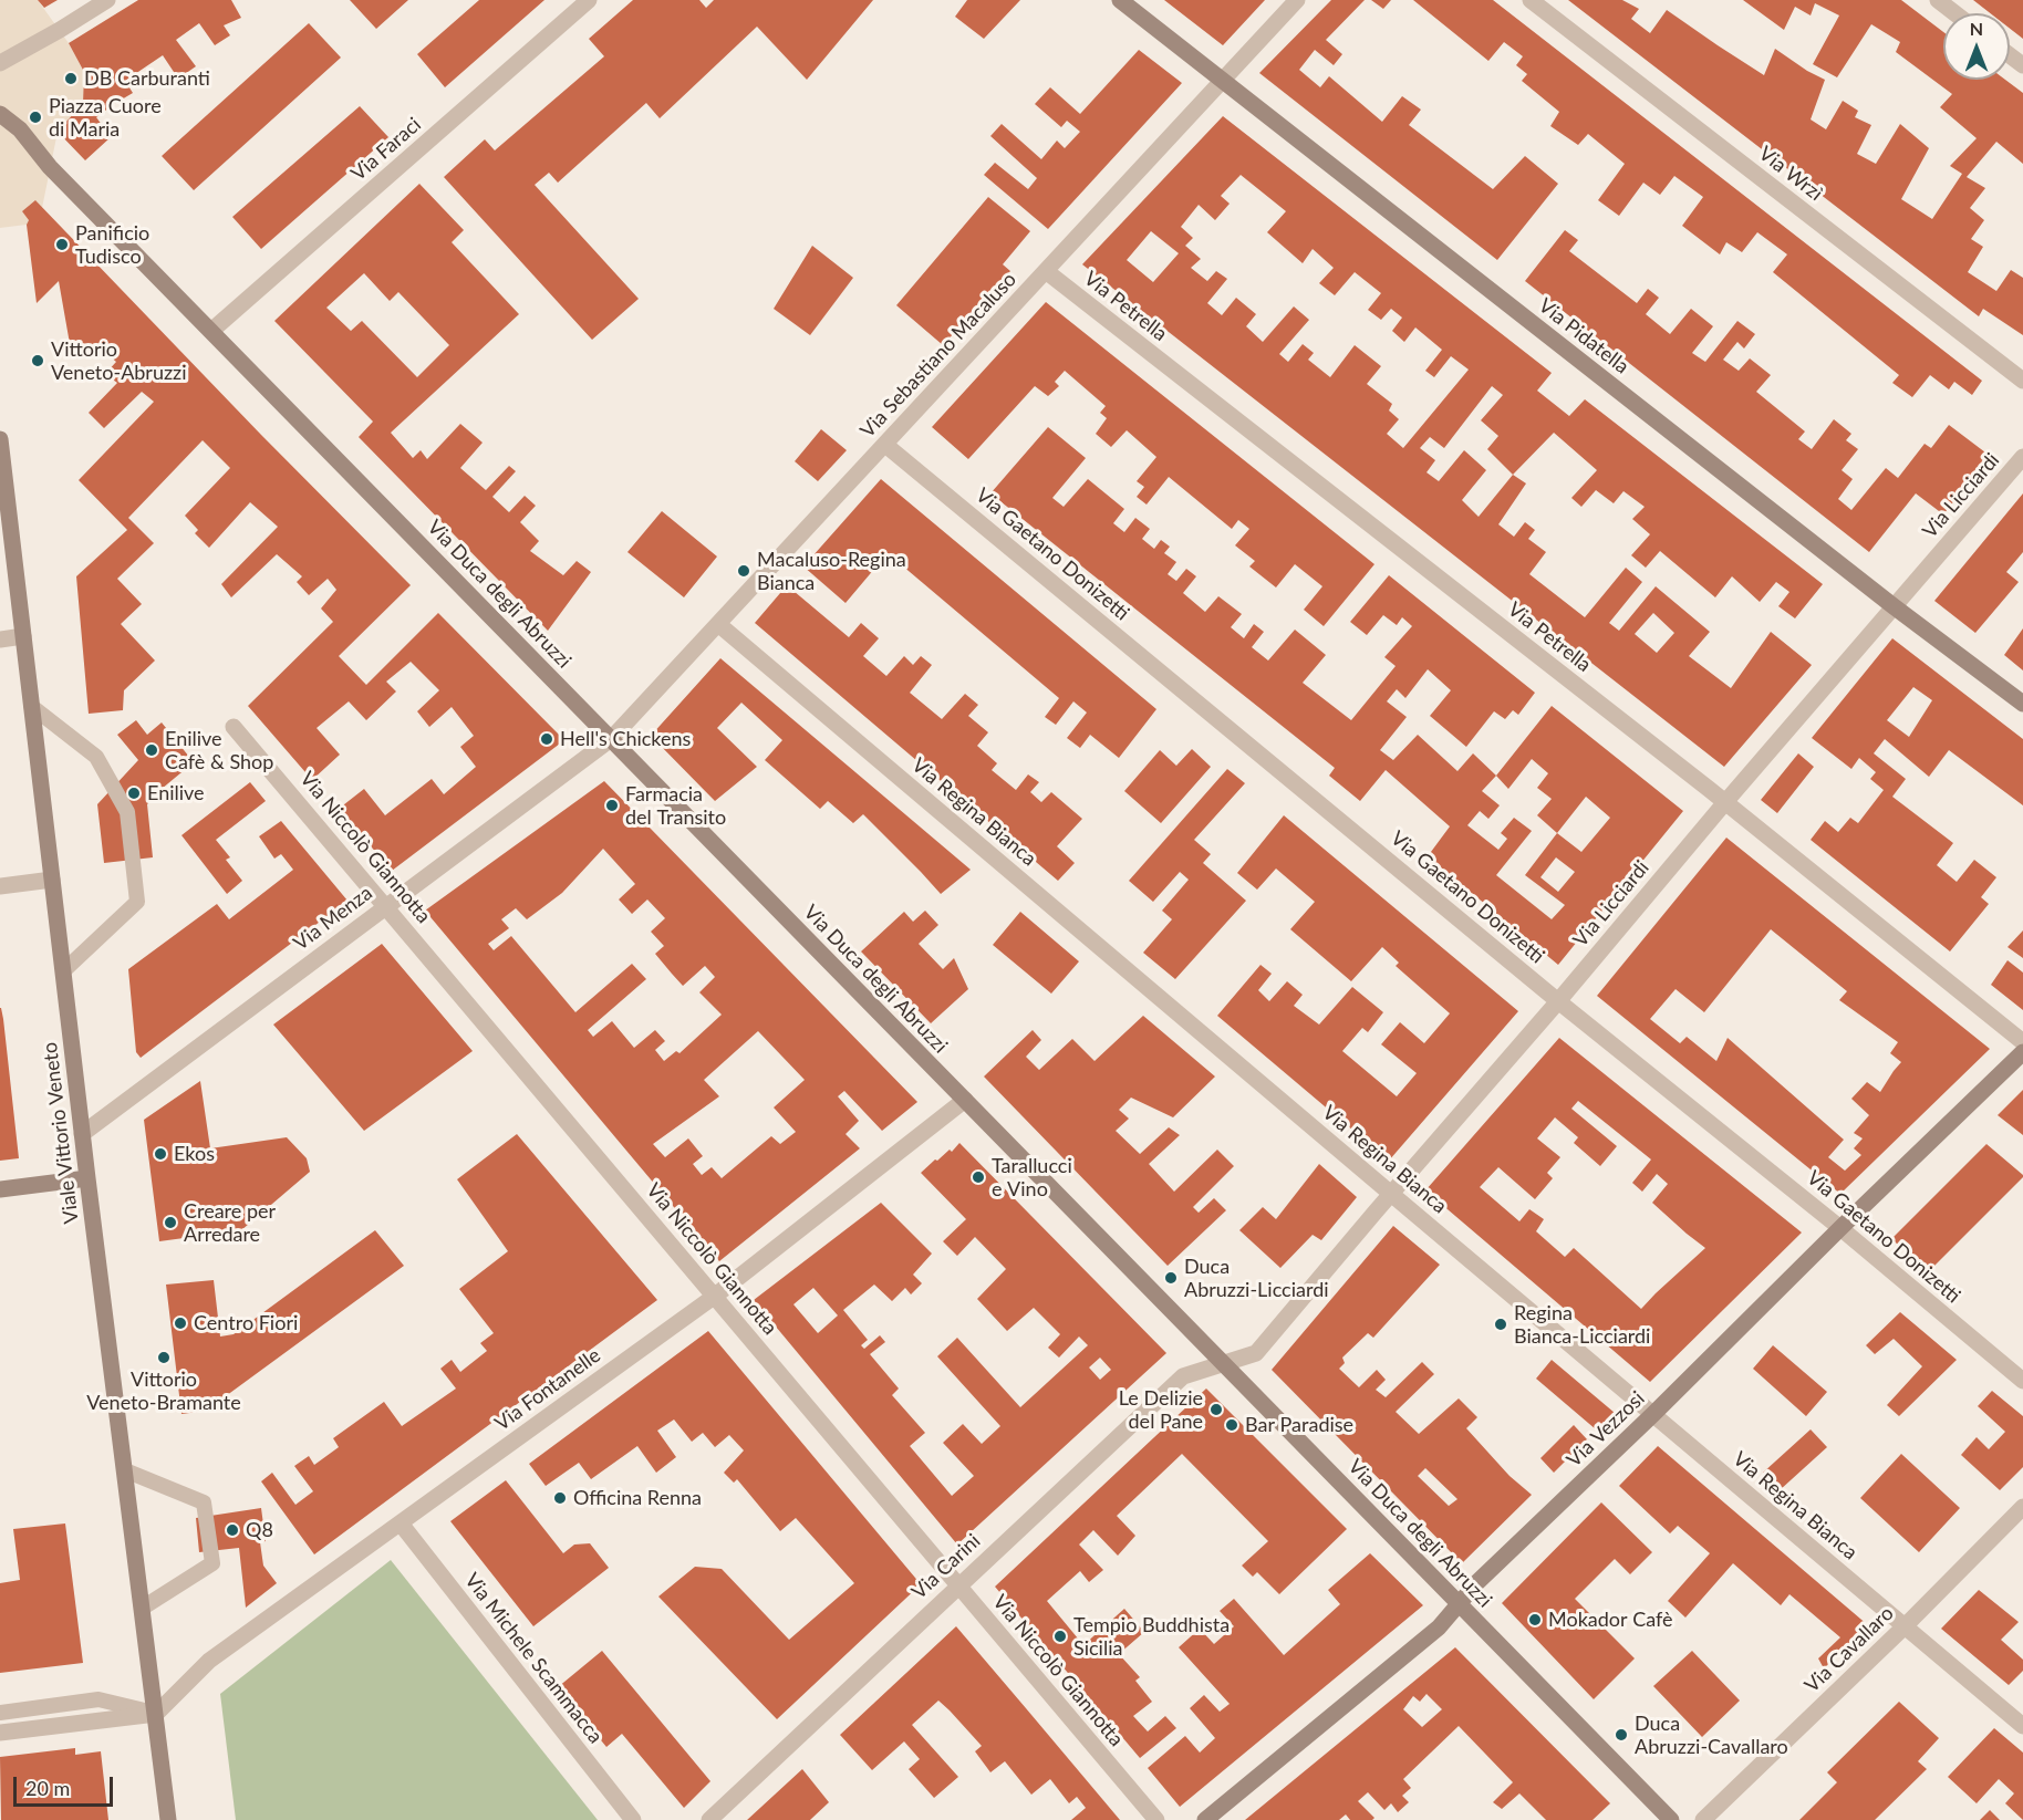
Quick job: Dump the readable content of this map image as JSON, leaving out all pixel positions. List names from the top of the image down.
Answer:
{
  "streets": {
    "main road": [
      "Via Pidatella",
      "Via Duca degli Abruzzi",
      "Viale Vittorio Veneto",
      "Via Vezzosi"
    ],
    "street": [
      "Via Faraci",
      "Via Wrzì",
      "Via Petrella",
      "Via Sebastiano Macaluso",
      "Via Licciardi",
      "Via Gaetano Donizetti",
      "Via Regina Bianca",
      "Via Niccolò Giannotta",
      "Via Menza",
      "Via Fontanelle",
      "Via Carini",
      "Via Cavallaro",
      "Via Michele Scammacca"
    ]
  },
  "crossings": [
    ["Via Faraci", "Via Duca degli Abruzzi"],
    ["Via Petrella", "Via Sebastiano Macaluso"],
    ["Via Petrella", "Via Licciardi"],
    ["Via Pidatella", "Via Sebastiano Macaluso"],
    ["Via Pidatella", "Via Licciardi"],
    ["Via Sebastiano Macaluso", "Via Gaetano Donizetti"],
    ["Via Sebastiano Macaluso", "Via Duca degli Abruzzi"],
    ["Via Sebastiano Macaluso", "Via Regina Bianca"],
    ["Via Sebastiano Macaluso", "Via Menza"],
    ["Via Licciardi", "Via Gaetano Donizetti"],
    ["Via Licciardi", "Via Duca degli Abruzzi"],
    ["Via Licciardi", "Via Regina Bianca"],
    ["Via Licciardi", "Via Carini"],
    ["Via Gaetano Donizetti", "Via Vezzosi"],
    ["Via Duca degli Abruzzi", "Via Menza"],
    ["Via Duca degli Abruzzi", "Via Fontanelle"],
    ["Via Duca degli Abruzzi", "Via Vezzosi"],
    ["Via Duca degli Abruzzi", "Via Carini"],
    ["Via Regina Bianca", "Via Vezzosi"],
    ["Via Regina Bianca", "Via Cavallaro"],
    ["Via Niccolò Giannotta", "Via Menza"],
    ["Via Niccolò Giannotta", "Via Fontanelle"],
    ["Via Niccolò Giannotta", "Via Carini"],
    ["Via Menza", "Viale Vittorio Veneto"],
    ["Viale Vittorio Veneto", "Via Fontanelle"],
    ["Via Fontanelle", "Via Michele Scammacca"]
  ],
  "places": [
    "DB Carburanti",
    "Piazza Cuore di Maria",
    "Panificio Tudisco",
    "Vittorio Veneto-Abruzzi",
    "Macaluso-Regina Bianca",
    "Hell's Chickens",
    "Enilive Cafè & Shop",
    "Enilive",
    "Farmacia del Transito",
    "Ekos",
    "Tarallucci e Vino",
    "Creare per Arredare",
    "Duca Abruzzi-Licciardi",
    "Centro Fiori",
    "Regina Bianca-Licciardi",
    "Vittorio Veneto-Bramante",
    "Le Delizie del Pane",
    "Bar Paradise",
    "Officina Renna",
    "Q8",
    "Mokador Cafè",
    "Tempio Buddhista Sicilia",
    "Duca Abruzzi-Cavallaro"
  ],
  "scale_bar": "20 m",
  "north": "top"
}
